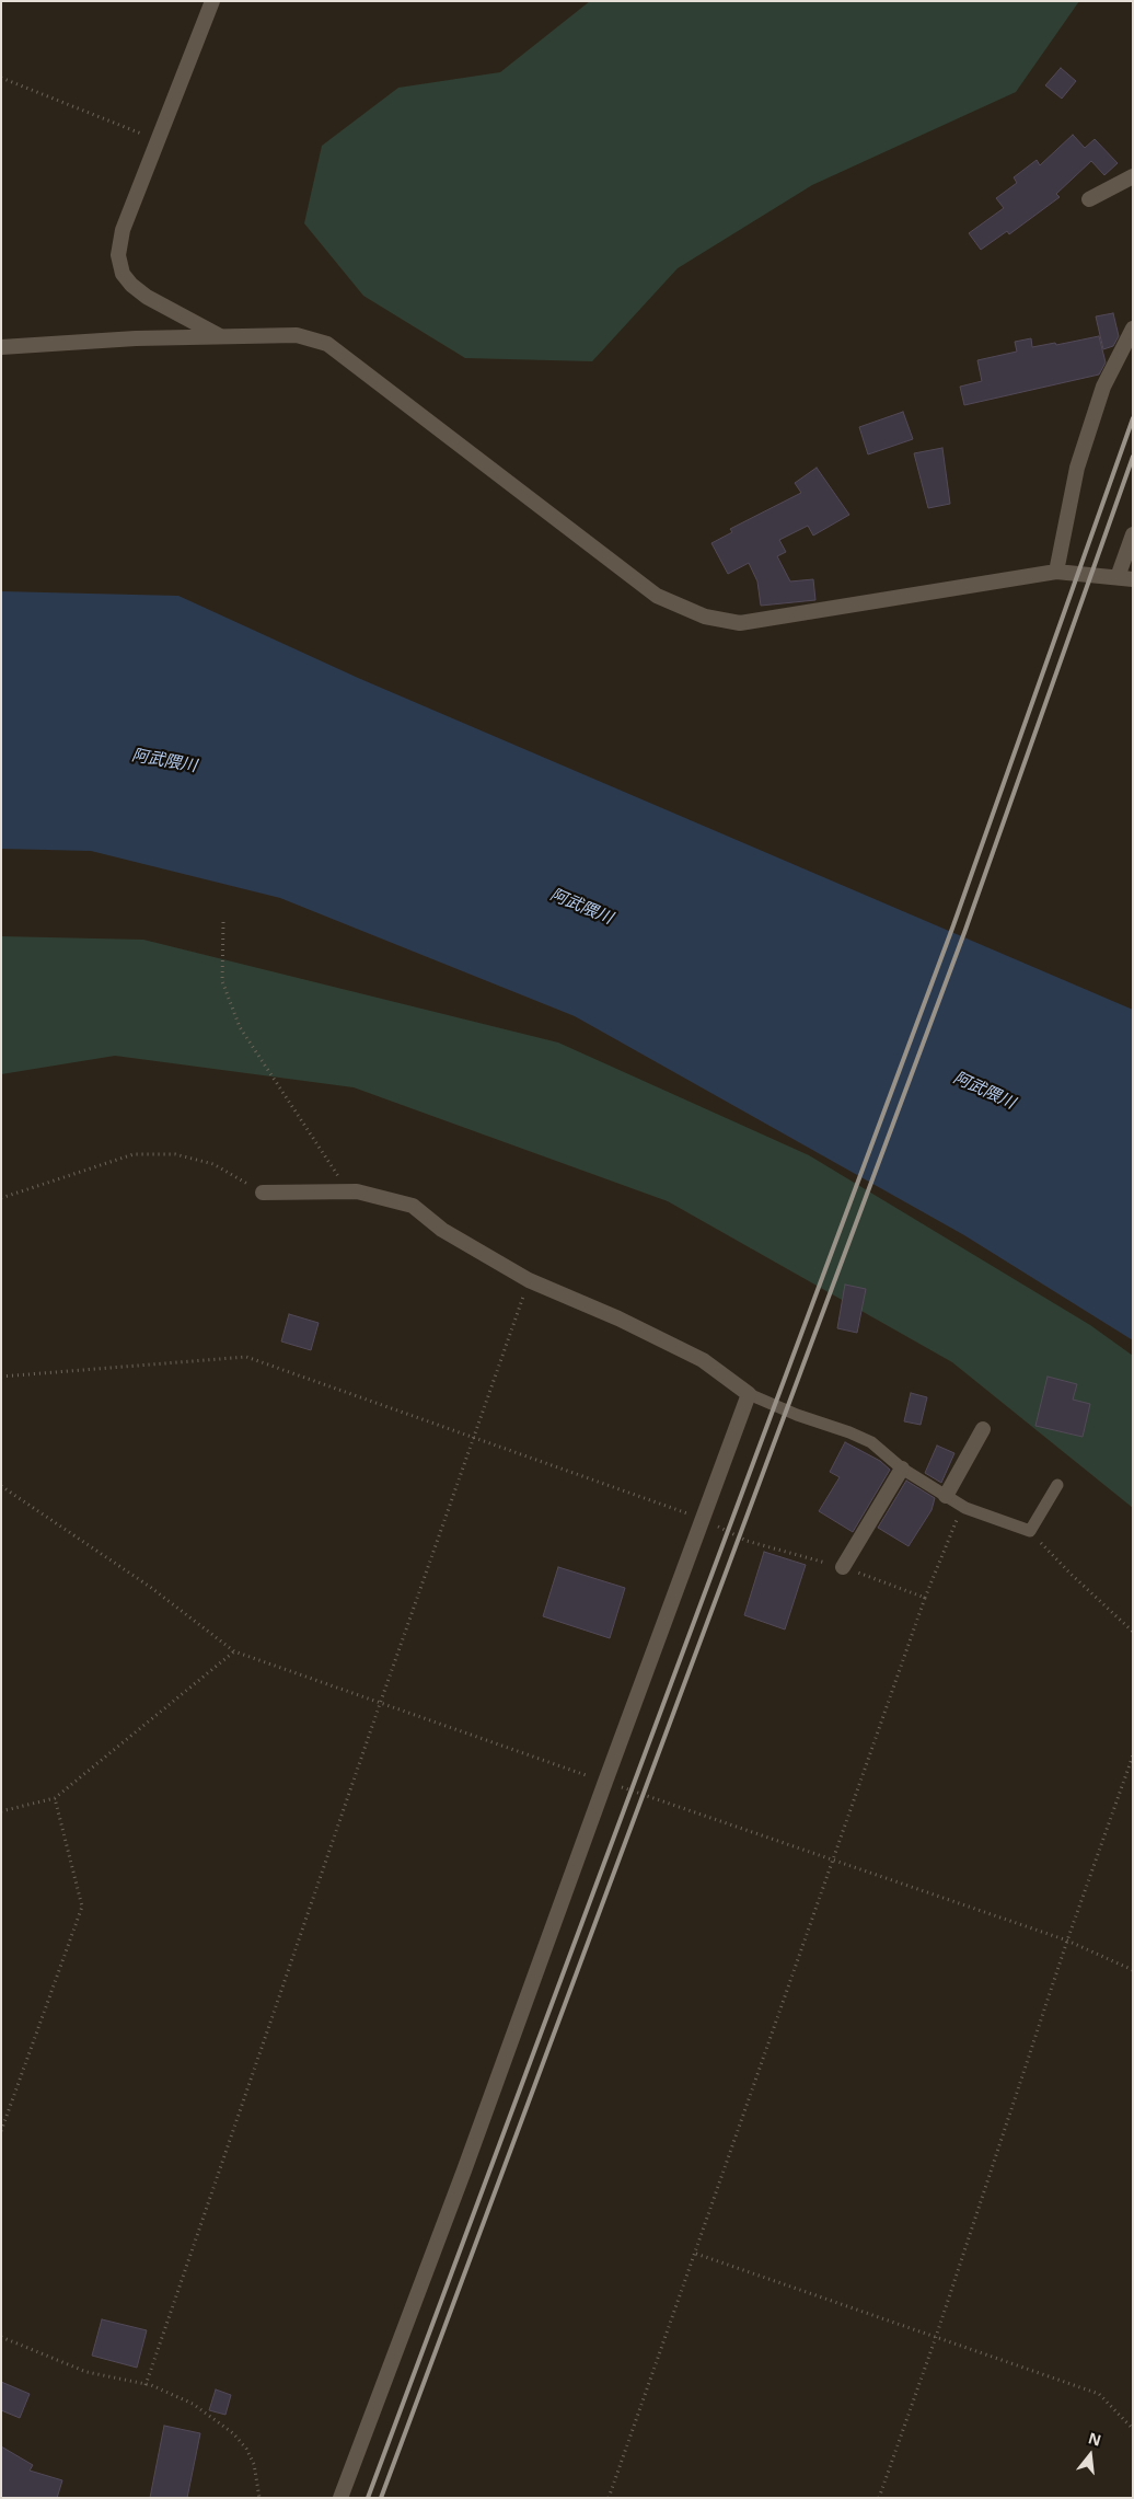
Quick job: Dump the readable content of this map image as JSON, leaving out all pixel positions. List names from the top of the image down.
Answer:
{
  "water": ["阿武隈川"],
  "north": "top"
}
